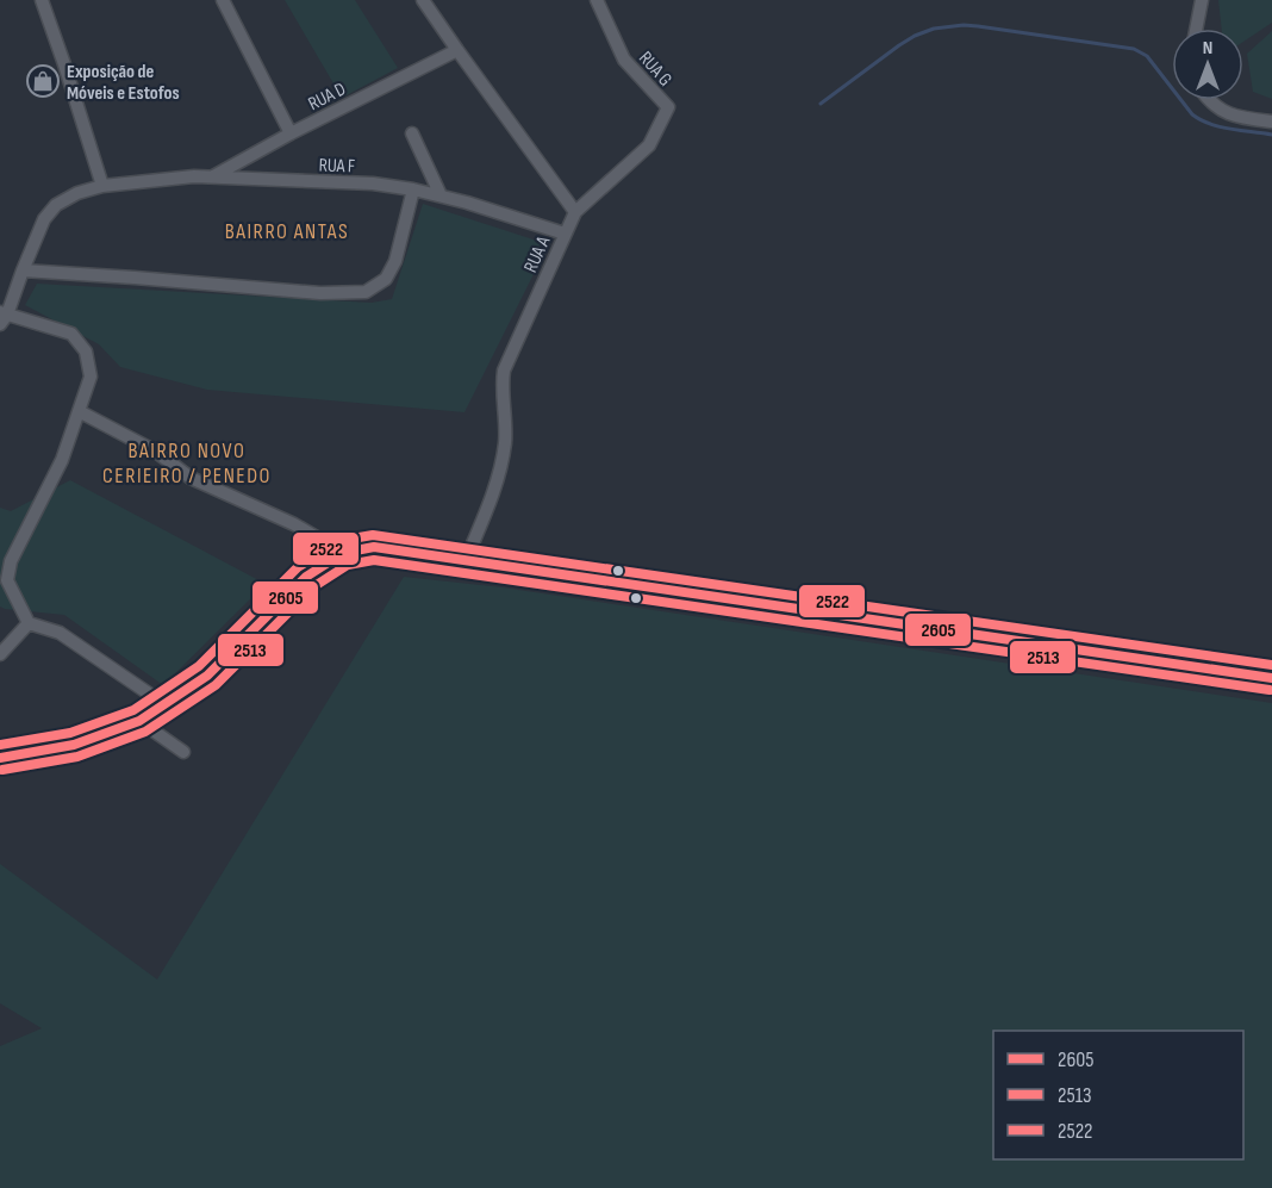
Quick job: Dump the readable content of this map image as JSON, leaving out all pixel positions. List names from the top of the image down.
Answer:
{
  "streets": {
    "street": [
      "RUA G",
      "RUA D",
      "RUA F",
      "RUA A"
    ]
  },
  "crossings": [
    ["RUA G", "RUA A"],
    ["RUA D", "RUA F"],
    ["RUA F", "RUA A"]
  ],
  "districts": ["BAIRRO ANTAS", "BAIRRO NOVO CERIEIRO / PENEDO"],
  "places": {
    "shop": ["Exposição de Móveis e Estofos"]
  },
  "lines": ["transit line 2522", "transit line 2605", "transit line 2513"],
  "legend": ["2605", "2513", "2522"],
  "north": "top"
}
